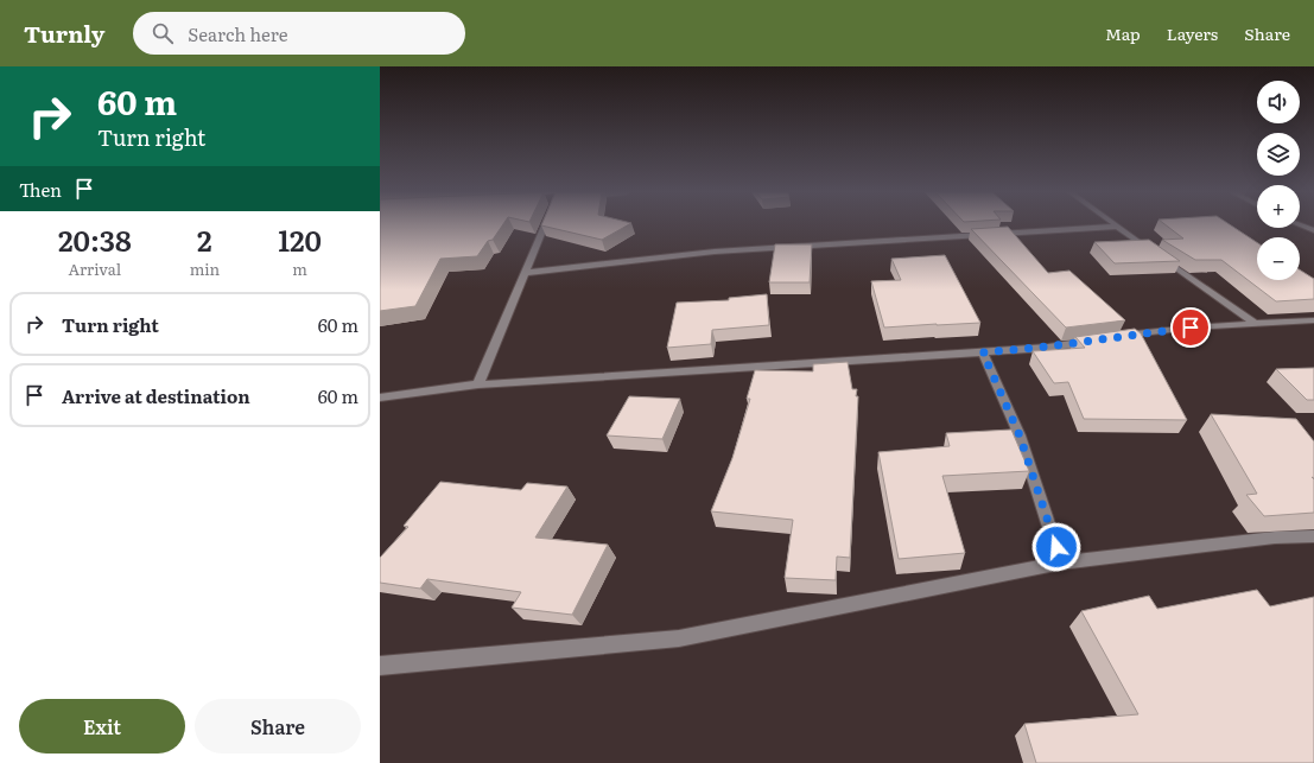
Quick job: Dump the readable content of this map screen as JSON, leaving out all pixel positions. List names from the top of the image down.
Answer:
{
  "page": {
    "header": "Turnly",
    "search": "Search here",
    "nav": ["Map", "Layers", "Share"],
    "turn": ["60 m", "Turn right"],
    "map_buttons": ["+", "−"],
    "then": "Then",
    "eta": [
      "20:38",
      "Arrival",
      "2",
      "min",
      "120",
      "m"
    ],
    "list": [
      {
        "name": "Turn right",
        "value": "60 m"
      },
      {
        "name": "Arrive at destination",
        "value": "60 m"
      }
    ],
    "buttons": ["Exit", "Share"]
  }
}
